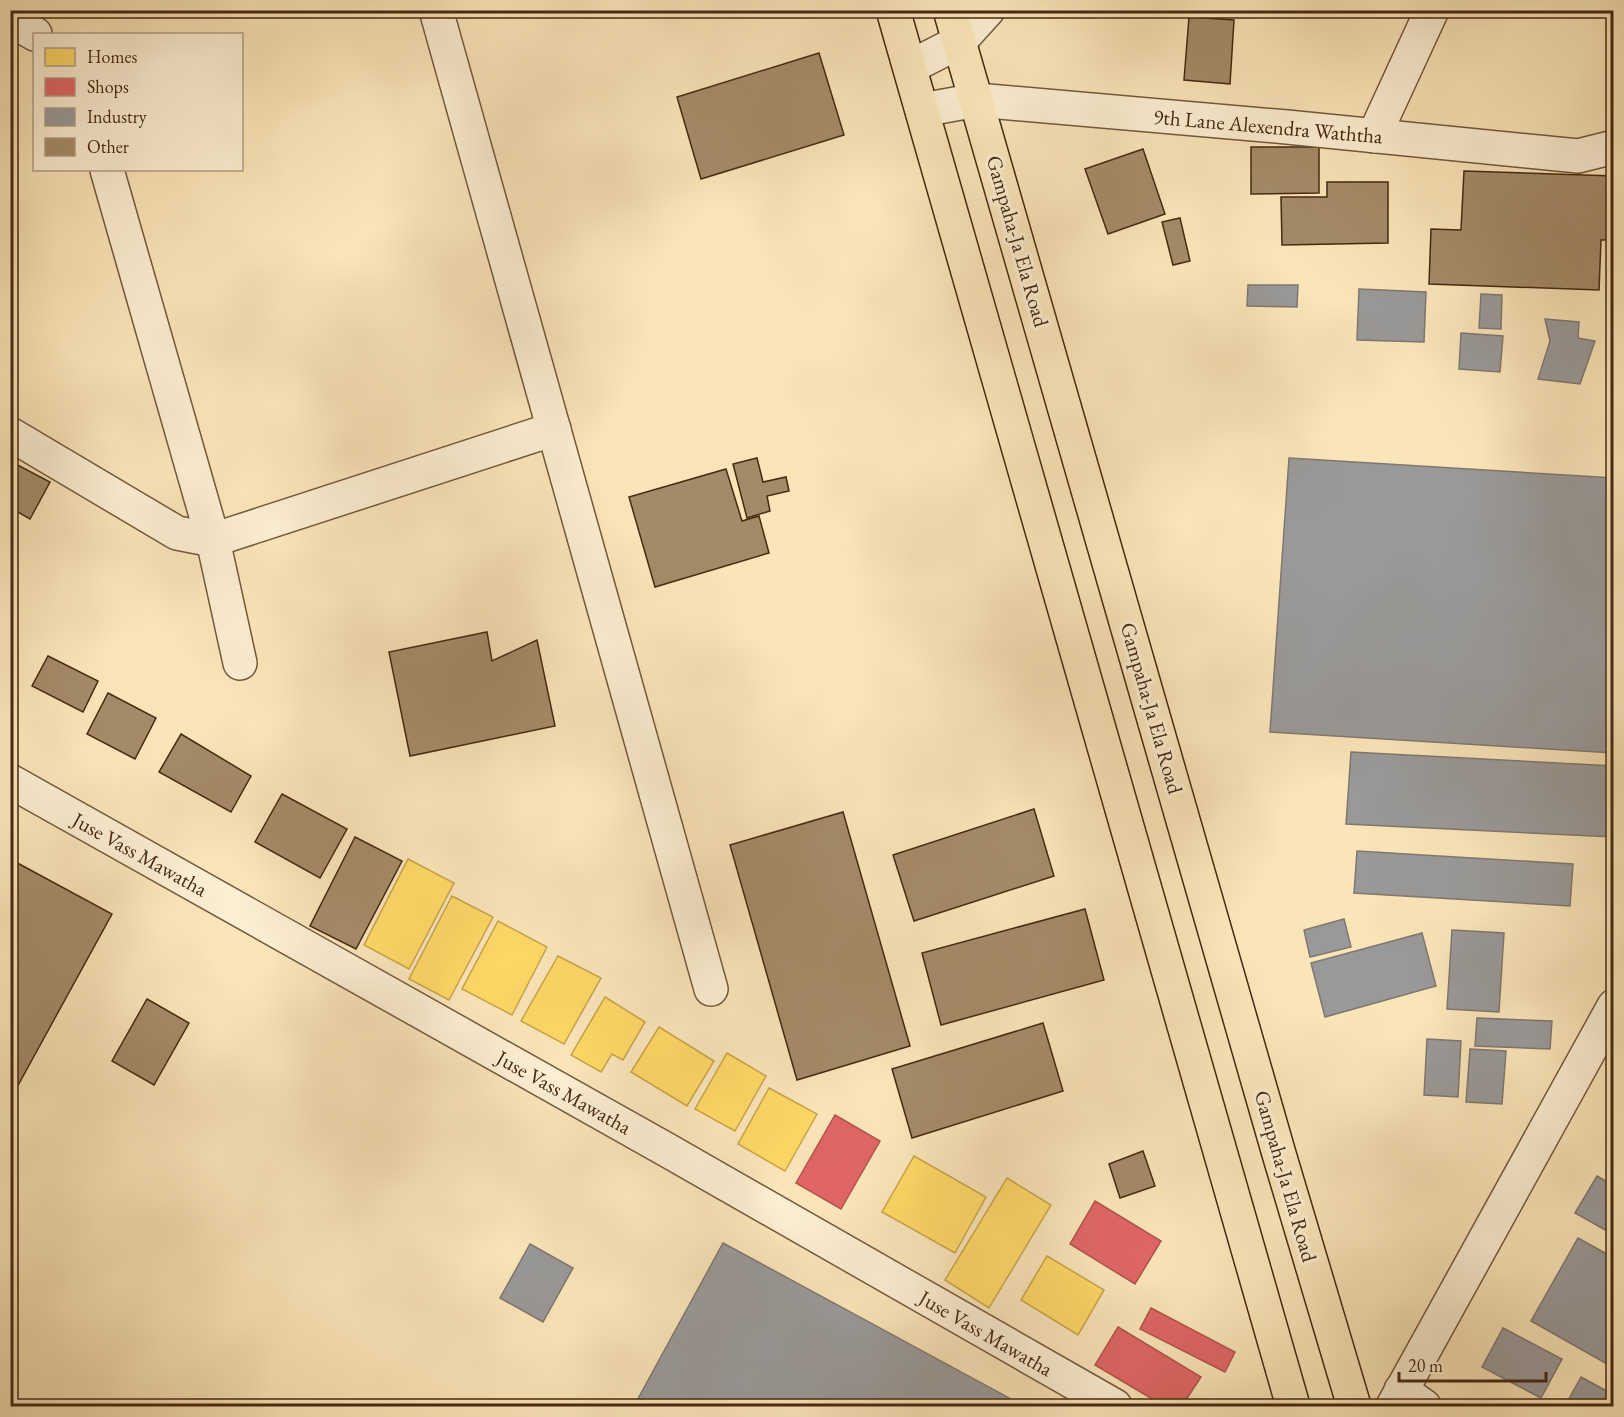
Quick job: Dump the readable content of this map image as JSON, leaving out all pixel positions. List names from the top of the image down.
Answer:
{
  "streets": {
    "highway": ["Gampaha-Ja Ela Road"],
    "street": ["9th Lane Alexendra Waththa", "Juse Vass Mawatha"]
  },
  "crossings": [
    ["9th Lane Alexendra Waththa", "Gampaha-Ja Ela Road"]
  ],
  "legend": [
    "Homes",
    "Shops",
    "Industry",
    "Other"
  ],
  "scale_bar": "20 m"
}
